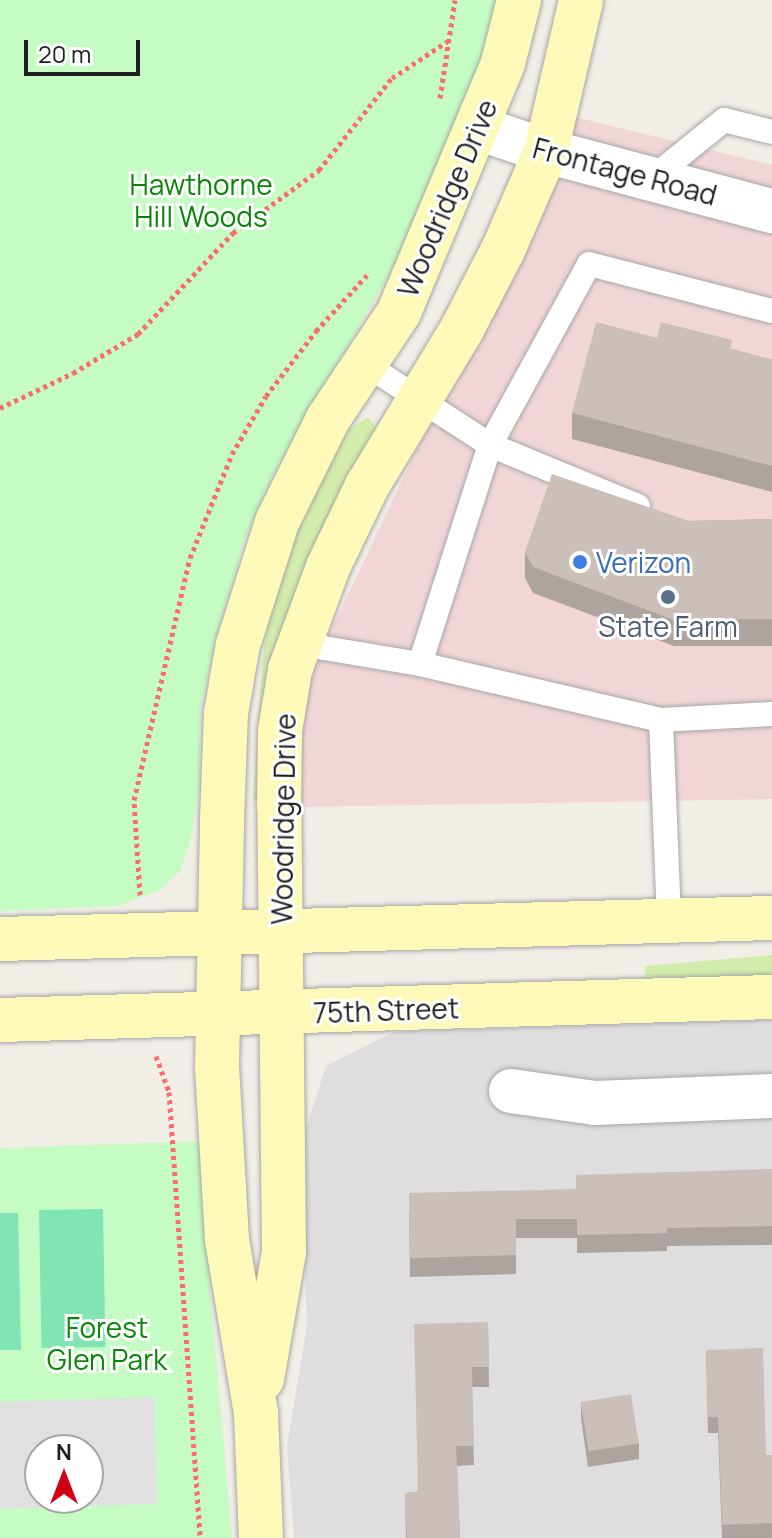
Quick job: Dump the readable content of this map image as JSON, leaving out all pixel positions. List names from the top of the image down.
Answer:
{
  "streets": {
    "street": ["Frontage Road", "Woodridge Drive", "75th Street"]
  },
  "crossings": [
    ["Frontage Road", "Woodridge Drive"],
    ["Woodridge Drive", "75th Street"]
  ],
  "parks": ["Hawthorne Hill Woods", "Forest Glen Park"],
  "places": ["Verizon", "State Farm"],
  "scale_bar": "20 m",
  "north": "top"
}
